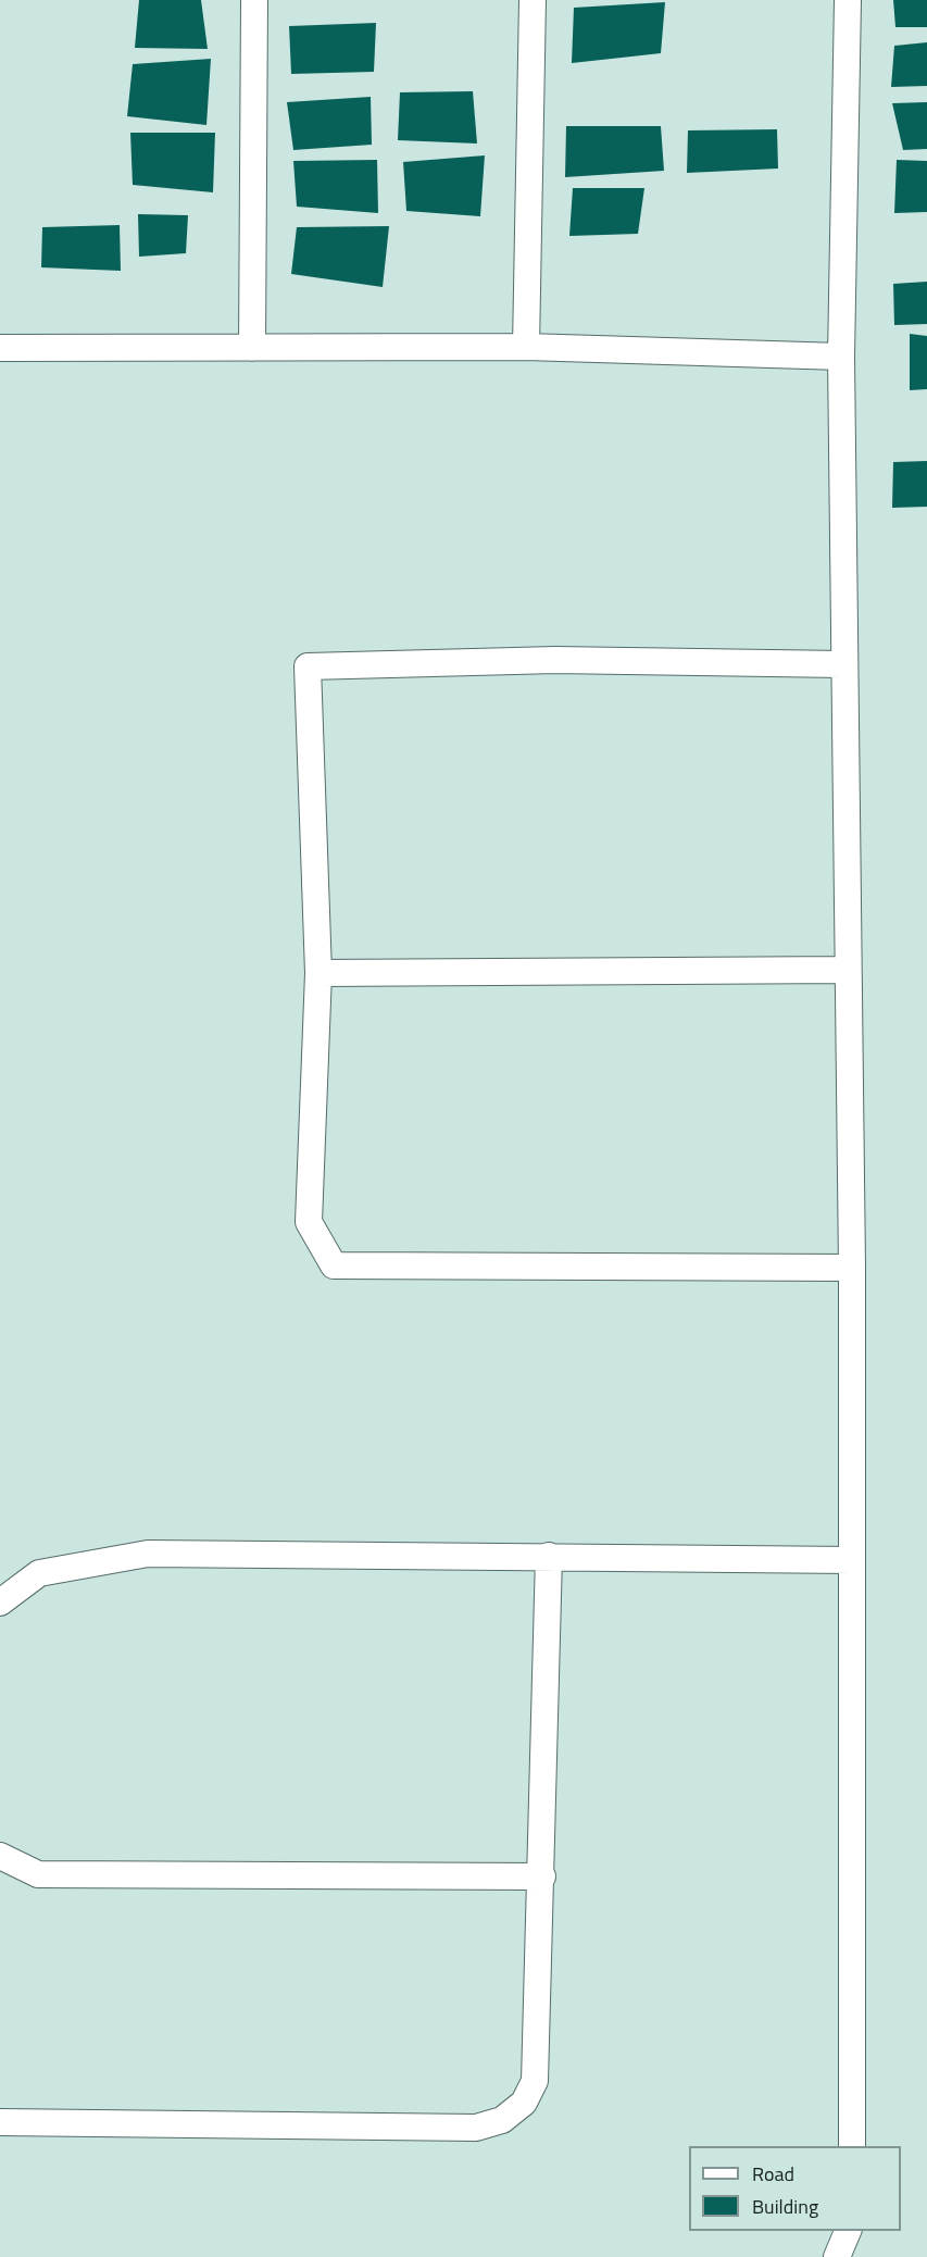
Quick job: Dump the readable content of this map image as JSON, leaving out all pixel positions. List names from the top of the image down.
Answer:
{
  "legend": ["Road", "Building"]
}
